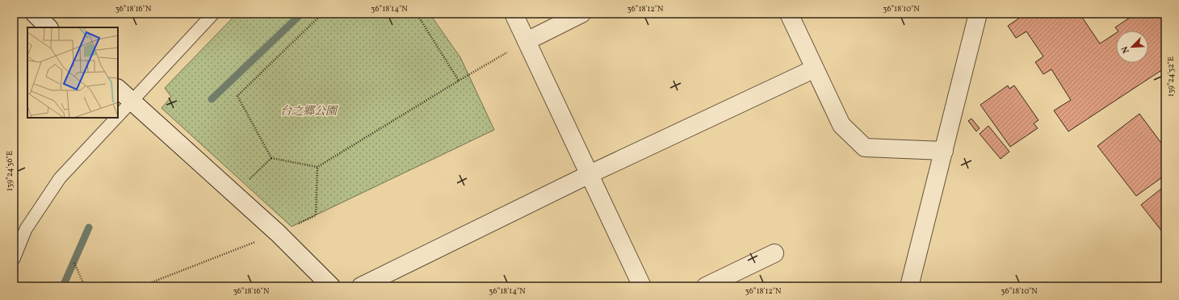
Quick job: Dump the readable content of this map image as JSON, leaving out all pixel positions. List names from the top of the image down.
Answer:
{
  "parks": ["台之郷公園"],
  "north": "bottom left",
  "coordinates": [
    "36°18'16\"N",
    "36°18'14\"N",
    "36°18'12\"N",
    "36°18'10\"N",
    "139°24'32\"E",
    "139°24'36\"E"
  ]
}
